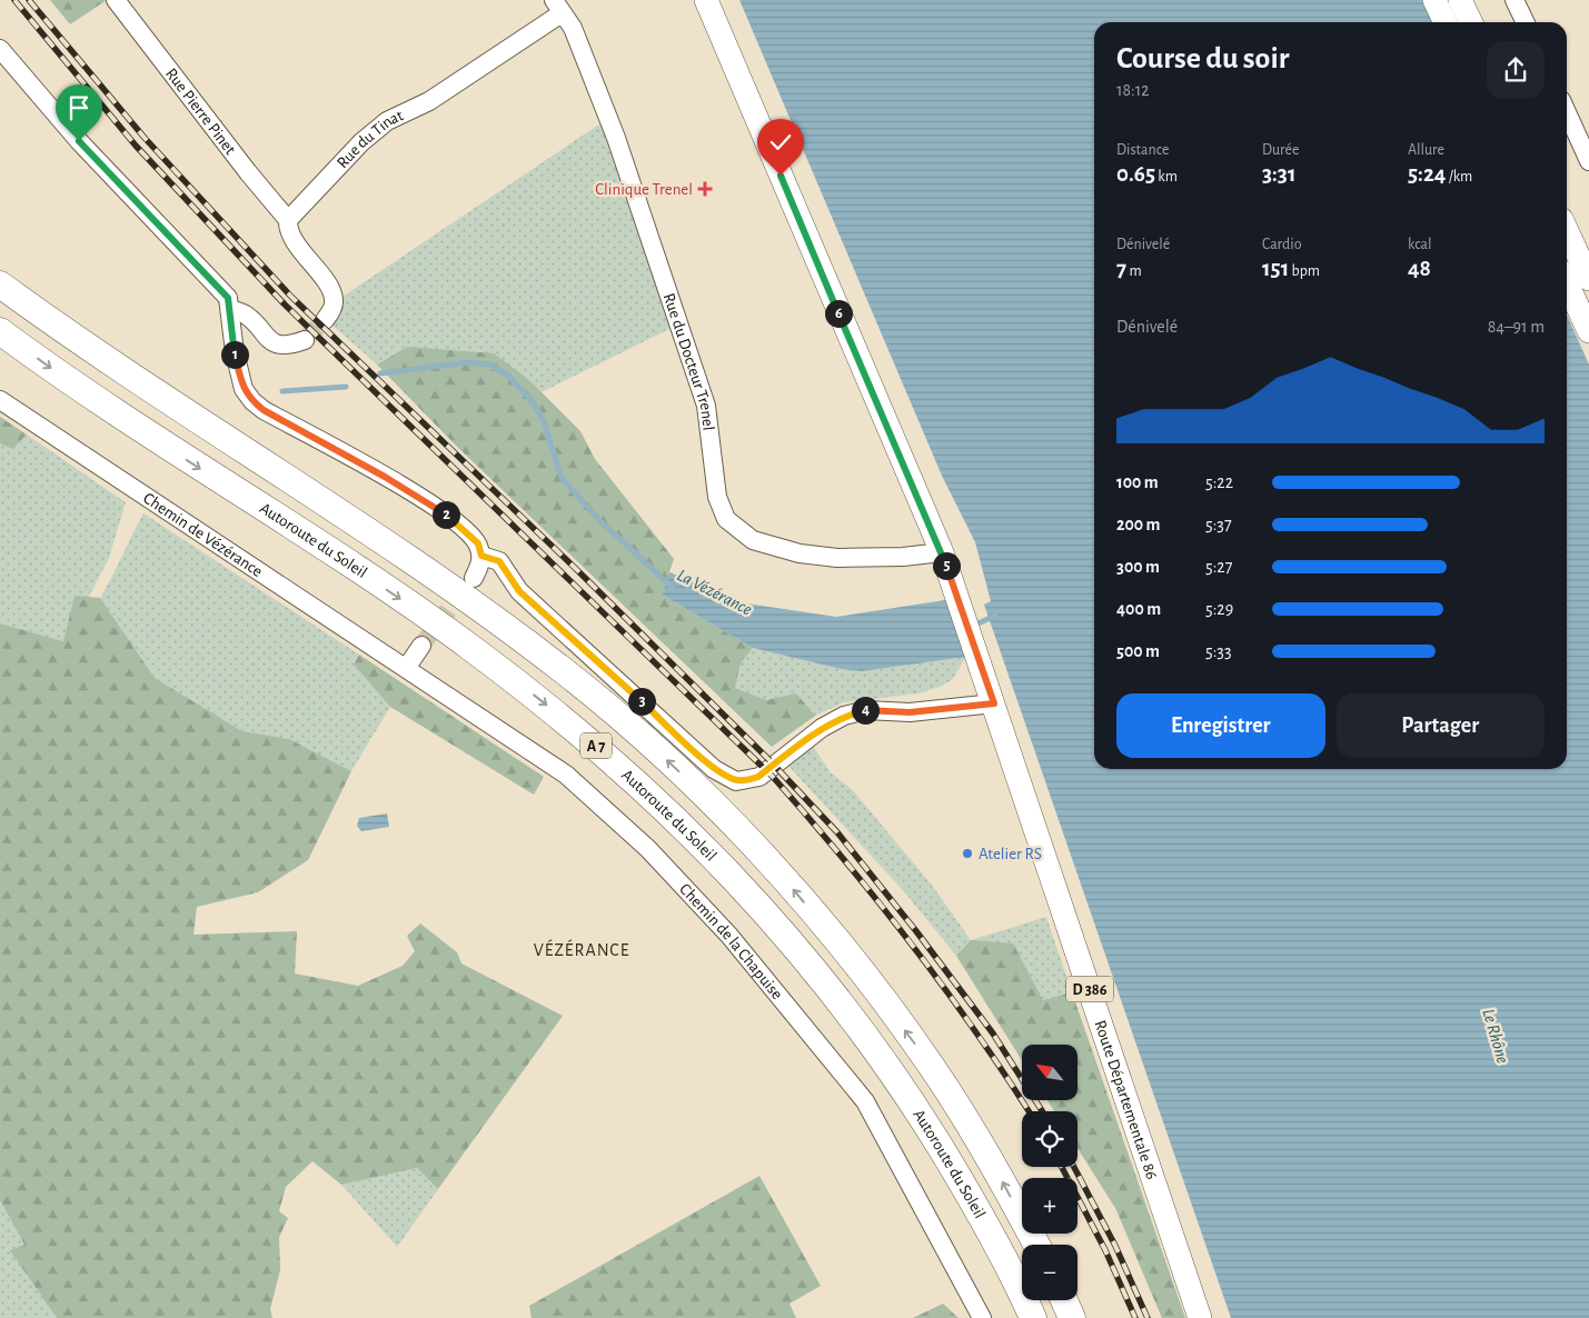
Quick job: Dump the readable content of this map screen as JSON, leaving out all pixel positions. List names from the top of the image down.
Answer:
{
  "streets": {
    "highway": ["Autoroute du Soleil", "A 7"],
    "main road": ["D 386", "Route Départementale 86"],
    "street": [
      "Rue Pierre Pinet",
      "Rue du Tinat",
      "Rue du Docteur Trenel",
      "Chemin de Vézérance",
      "Chemin de la Chapuise"
    ]
  },
  "crossings": [
    ["Rue Pierre Pinet", "Rue du Tinat"],
    ["Rue du Tinat", "Rue du Docteur Trenel"],
    ["Rue du Docteur Trenel", "D 386"],
    ["Rue du Docteur Trenel", "Route Départementale 86"],
    ["Chemin de Vézérance", "Chemin de la Chapuise"],
    ["D 386", "Route Départementale 86"]
  ],
  "districts": ["VÉZÉRANCE"],
  "water": ["La Vézérance", "Le Rhône"],
  "places": {
    "health": ["Clinique Trenel"],
    "other": ["Atelier RS"]
  },
  "north": "top left",
  "page": {
    "heading": ["Course du soir", "18:12"],
    "stats": [
      ["Distance", "0.65 km"],
      ["Durée", "3:31"],
      ["Allure", "5:24 /km"],
      ["Dénivelé", "7 m"],
      ["Cardio", "151 bpm"],
      ["kcal", "48"]
    ],
    "pins": [
      "6",
      "1",
      "2",
      "5",
      "3",
      "4"
    ],
    "chart": ["Dénivelé", "84–91 m"],
    "list": [
      {
        "name": "100 m",
        "note": "5:22"
      },
      {
        "name": "200 m",
        "note": "5:37"
      },
      {
        "name": "300 m",
        "note": "5:27"
      },
      {
        "name": "400 m",
        "note": "5:29"
      },
      {
        "name": "500 m",
        "note": "5:33"
      }
    ],
    "buttons": ["Enregistrer", "Partager"],
    "map_buttons": ["+", "−"]
  }
}
